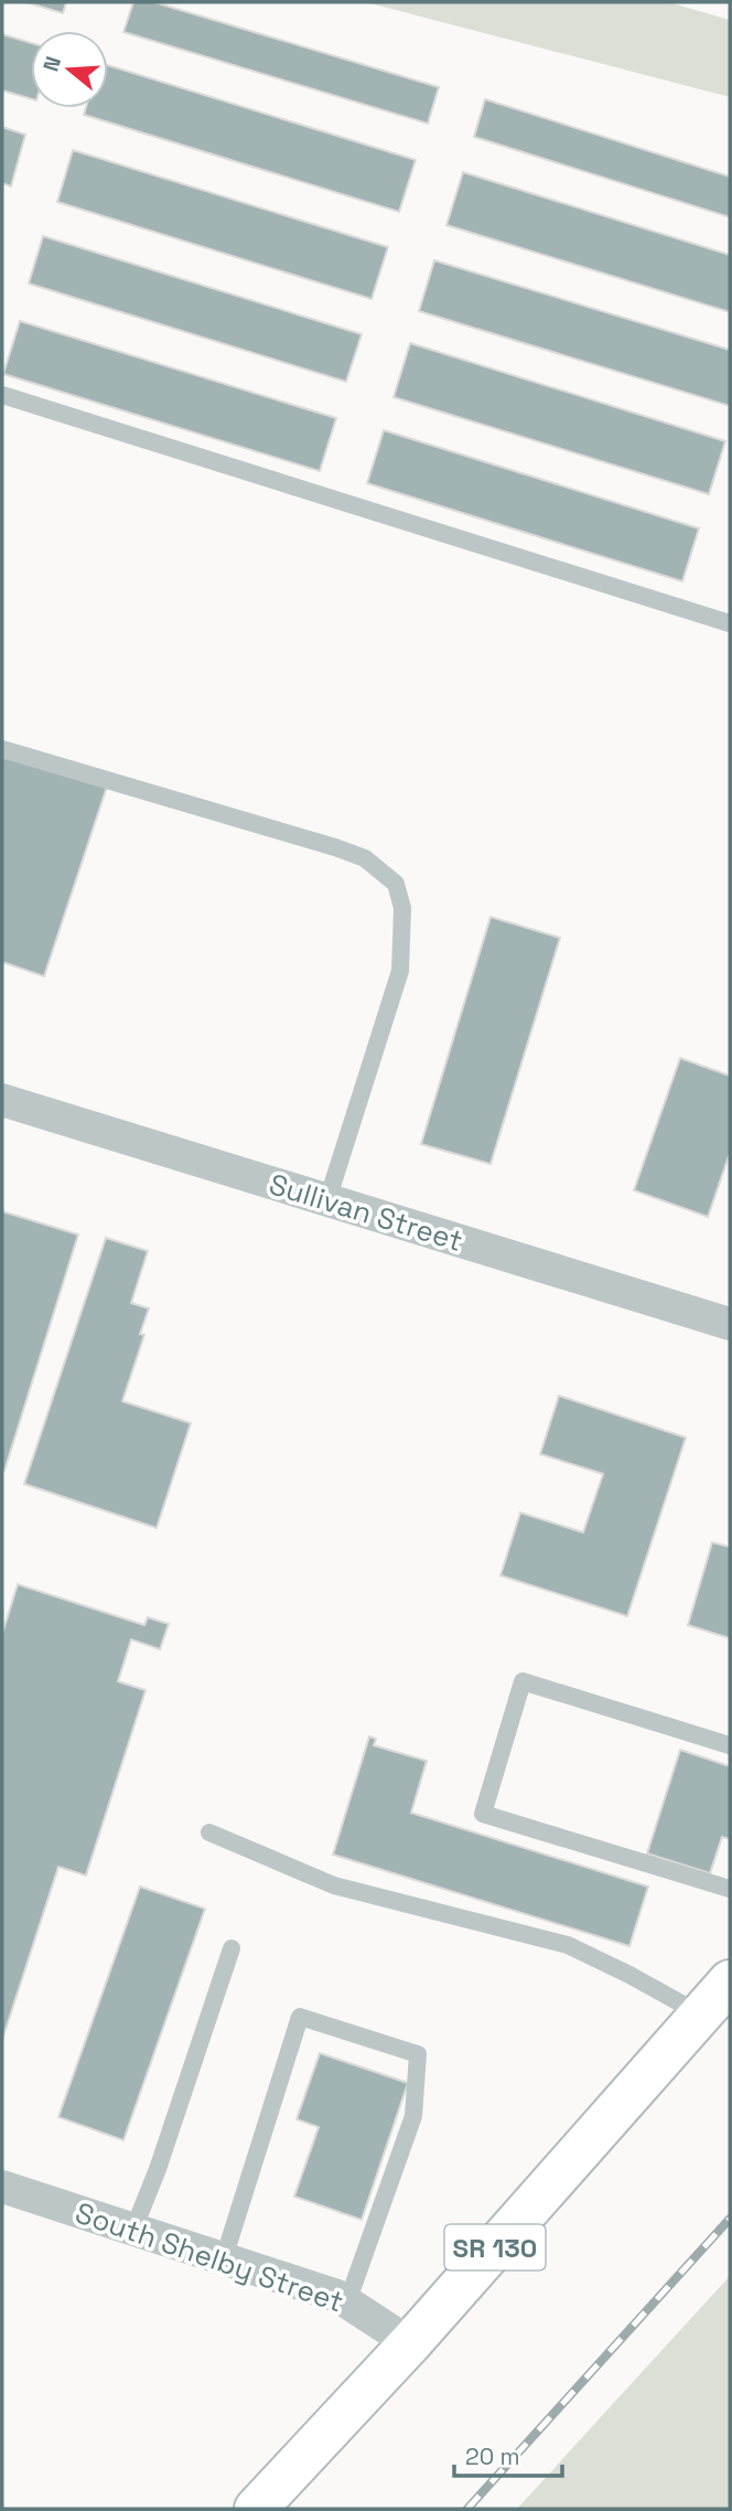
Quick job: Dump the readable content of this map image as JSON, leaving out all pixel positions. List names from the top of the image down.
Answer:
{
  "streets": {
    "main road": ["SR 130"],
    "street": ["Sullivan Street", "South Shelby Street"]
  },
  "crossings": [
    ["SR 130", "South Shelby Street"]
  ],
  "scale_bar": "20 m",
  "north": "left"
}
